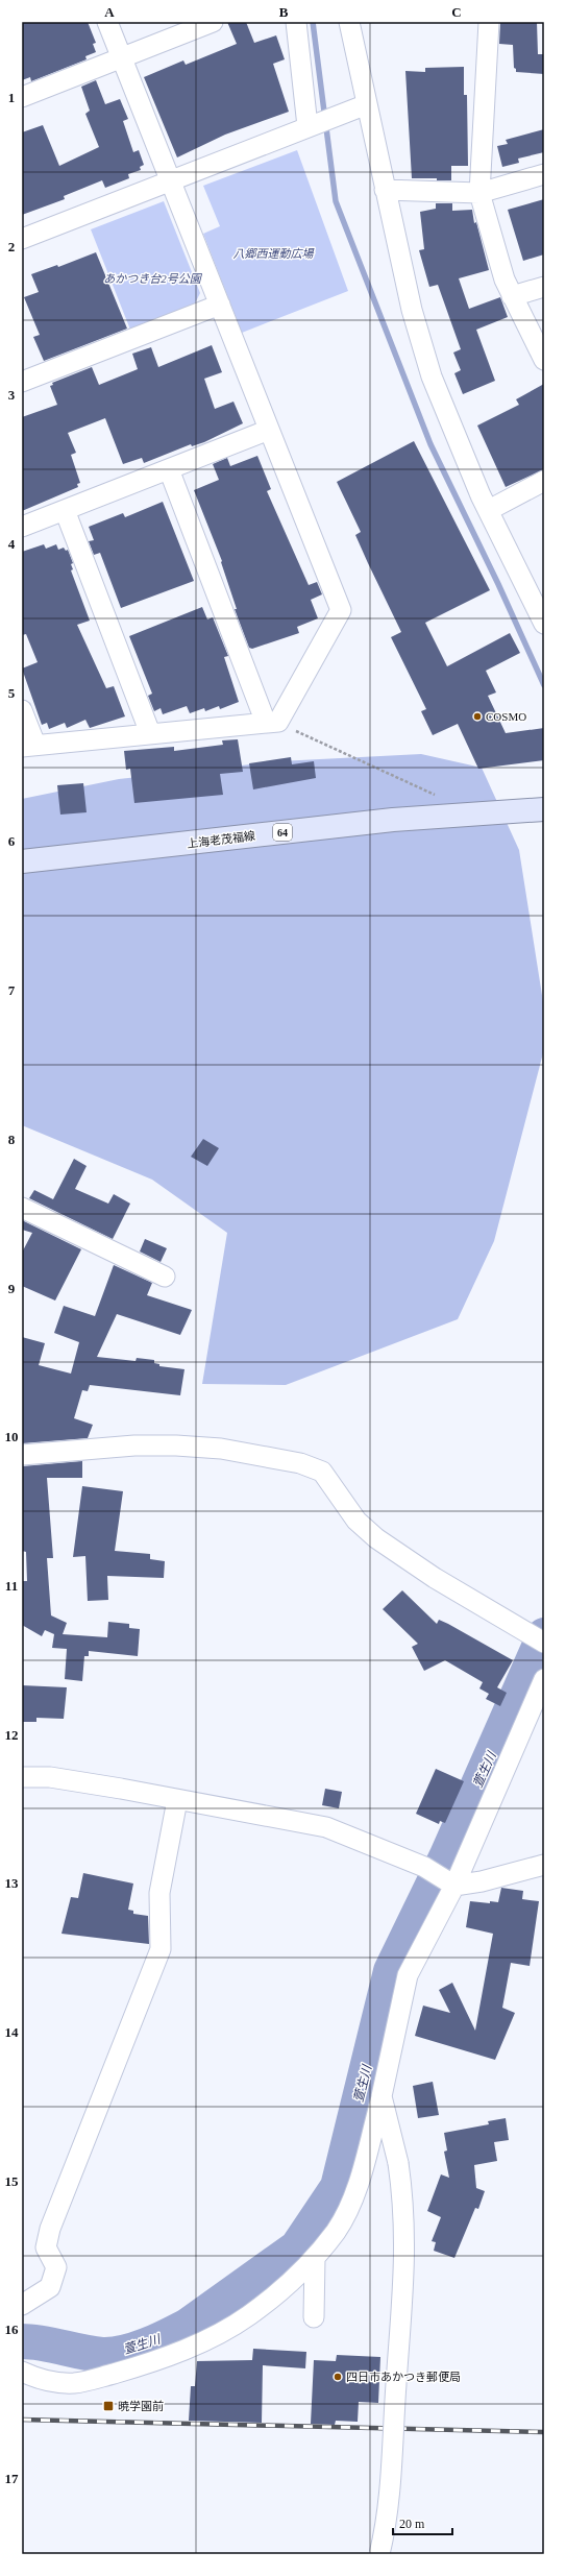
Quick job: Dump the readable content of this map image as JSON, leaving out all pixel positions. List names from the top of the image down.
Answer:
{
  "streets": {
    "main road": ["64", "上海老茂福線"]
  },
  "water": ["萱生川"],
  "parks": ["八郷西運動広場", "あかつき台2号公園"],
  "places": {
    "other": ["COSMO", "四日市あかつき郵便局"],
    "transit": ["暁学園前"]
  },
  "scale_bar": "20 m",
  "grid": {
    "columns": ["A", "B", "C"],
    "rows": [
      "1",
      "2",
      "3",
      "4",
      "5",
      "6",
      "7",
      "8",
      "9",
      "10",
      "11",
      "12",
      "13",
      "14",
      "15",
      "16",
      "17"
    ]
  }
}
